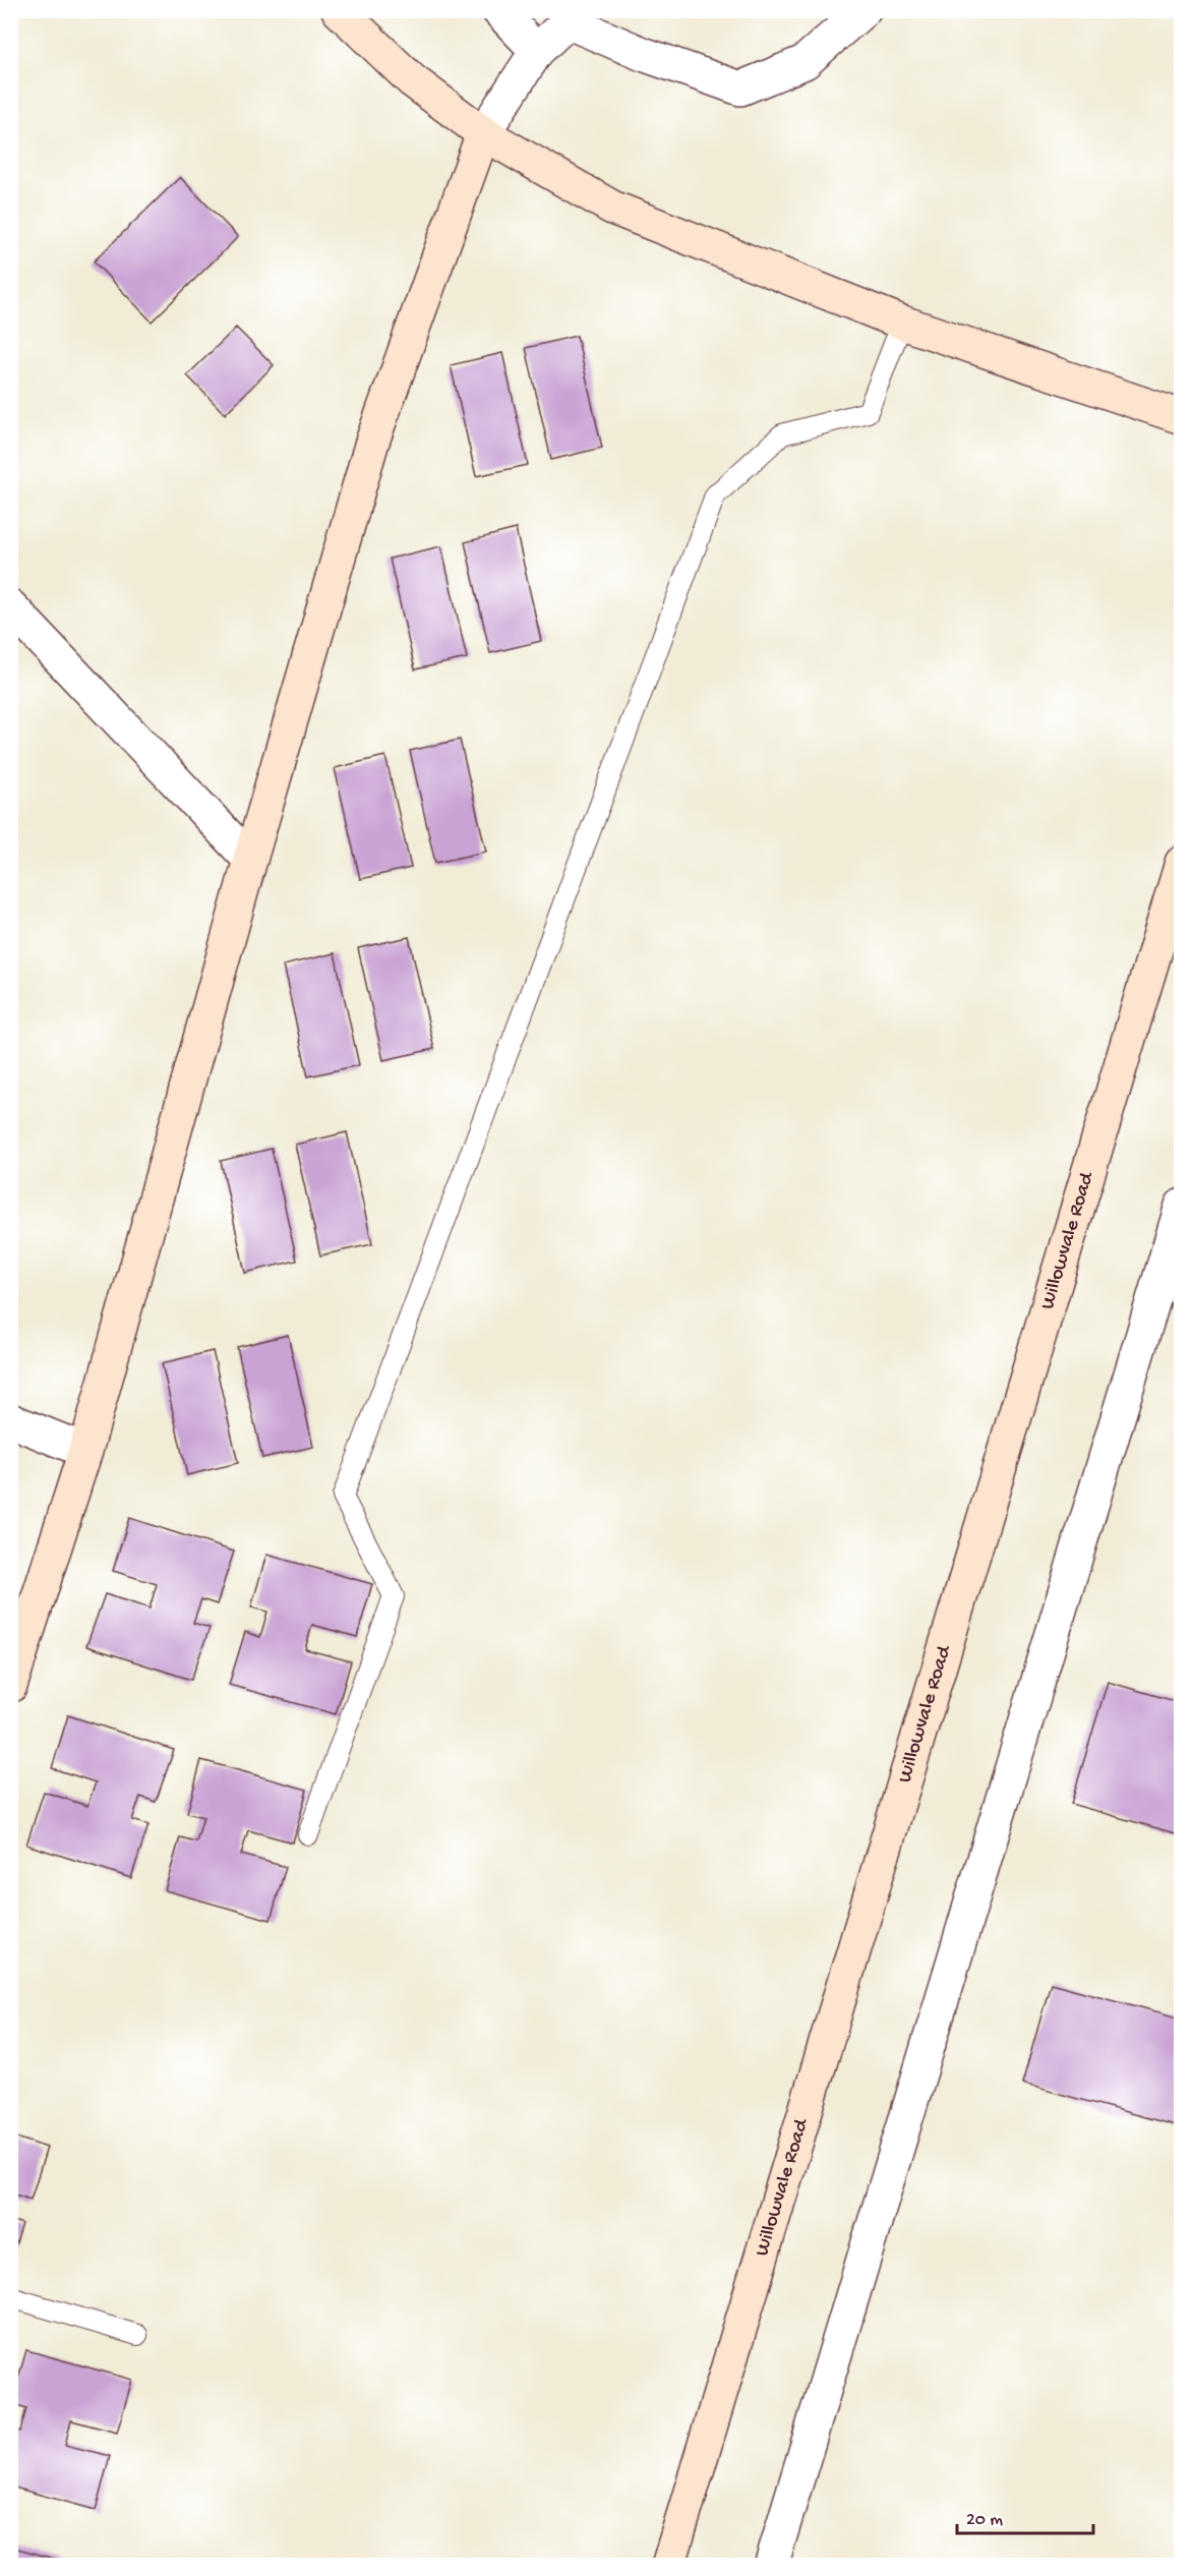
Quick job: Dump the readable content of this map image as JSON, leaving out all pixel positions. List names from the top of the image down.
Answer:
{
  "streets": {
    "street": ["Willowvale Road"]
  },
  "scale_bar": "20 m"
}
